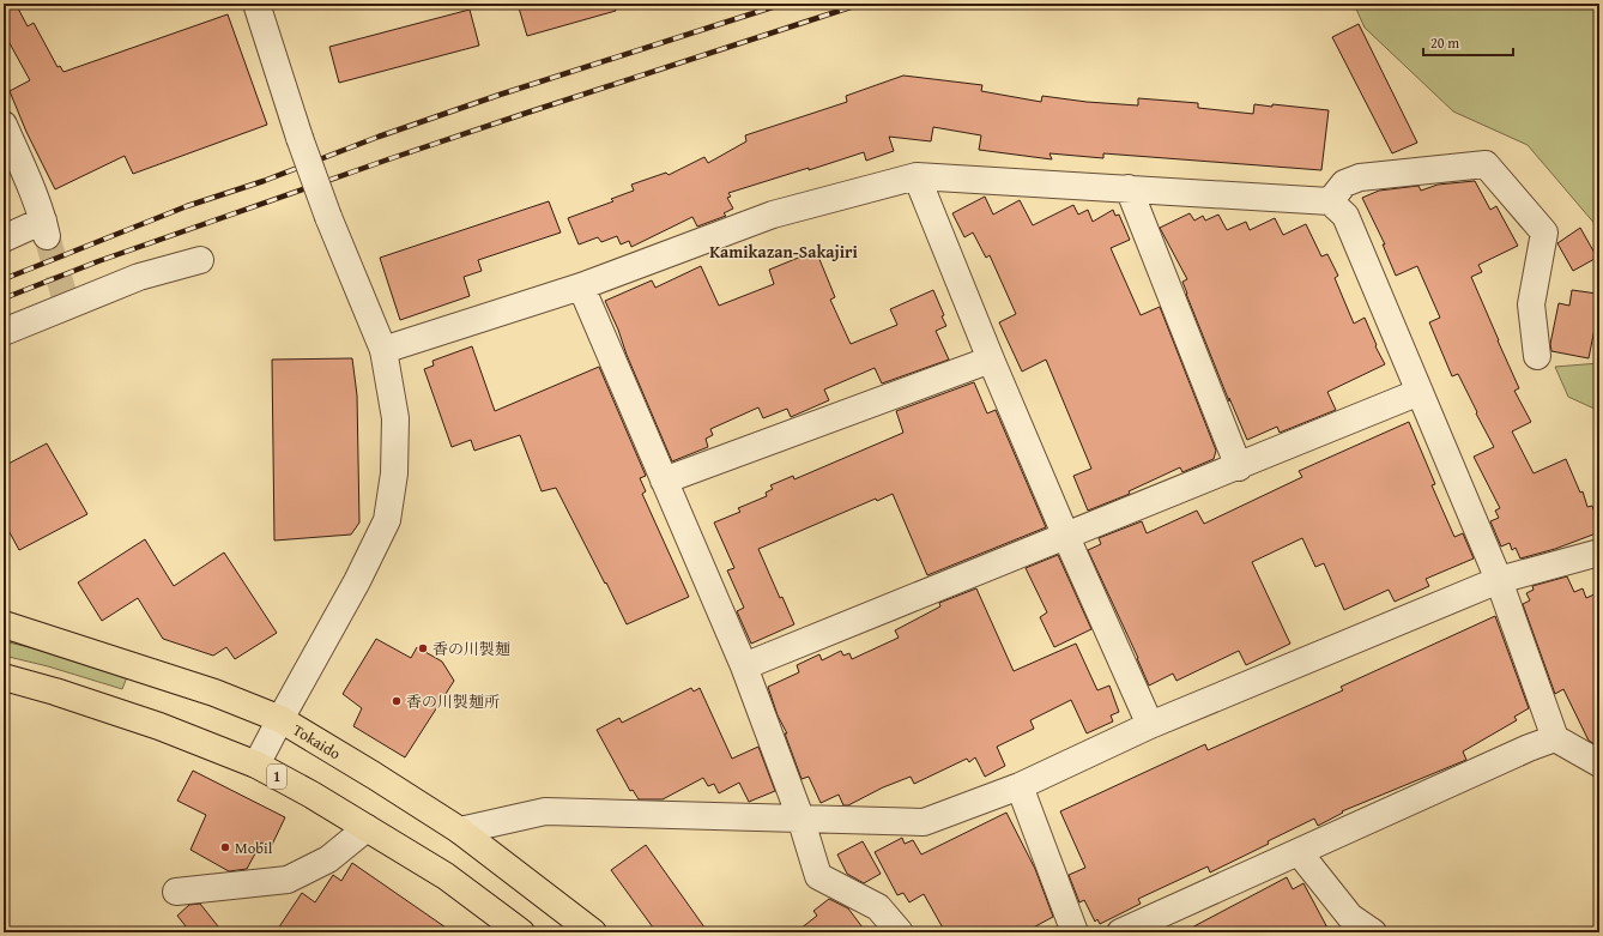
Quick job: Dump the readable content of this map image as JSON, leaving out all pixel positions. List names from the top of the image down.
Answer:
{
  "streets": {
    "highway": ["Tokaido", "1"]
  },
  "districts": ["Kamikazan-Sakajiri"],
  "places": ["香の川製麺", "香の川製麺所", "Mobil"],
  "scale_bar": "20 m"
}
